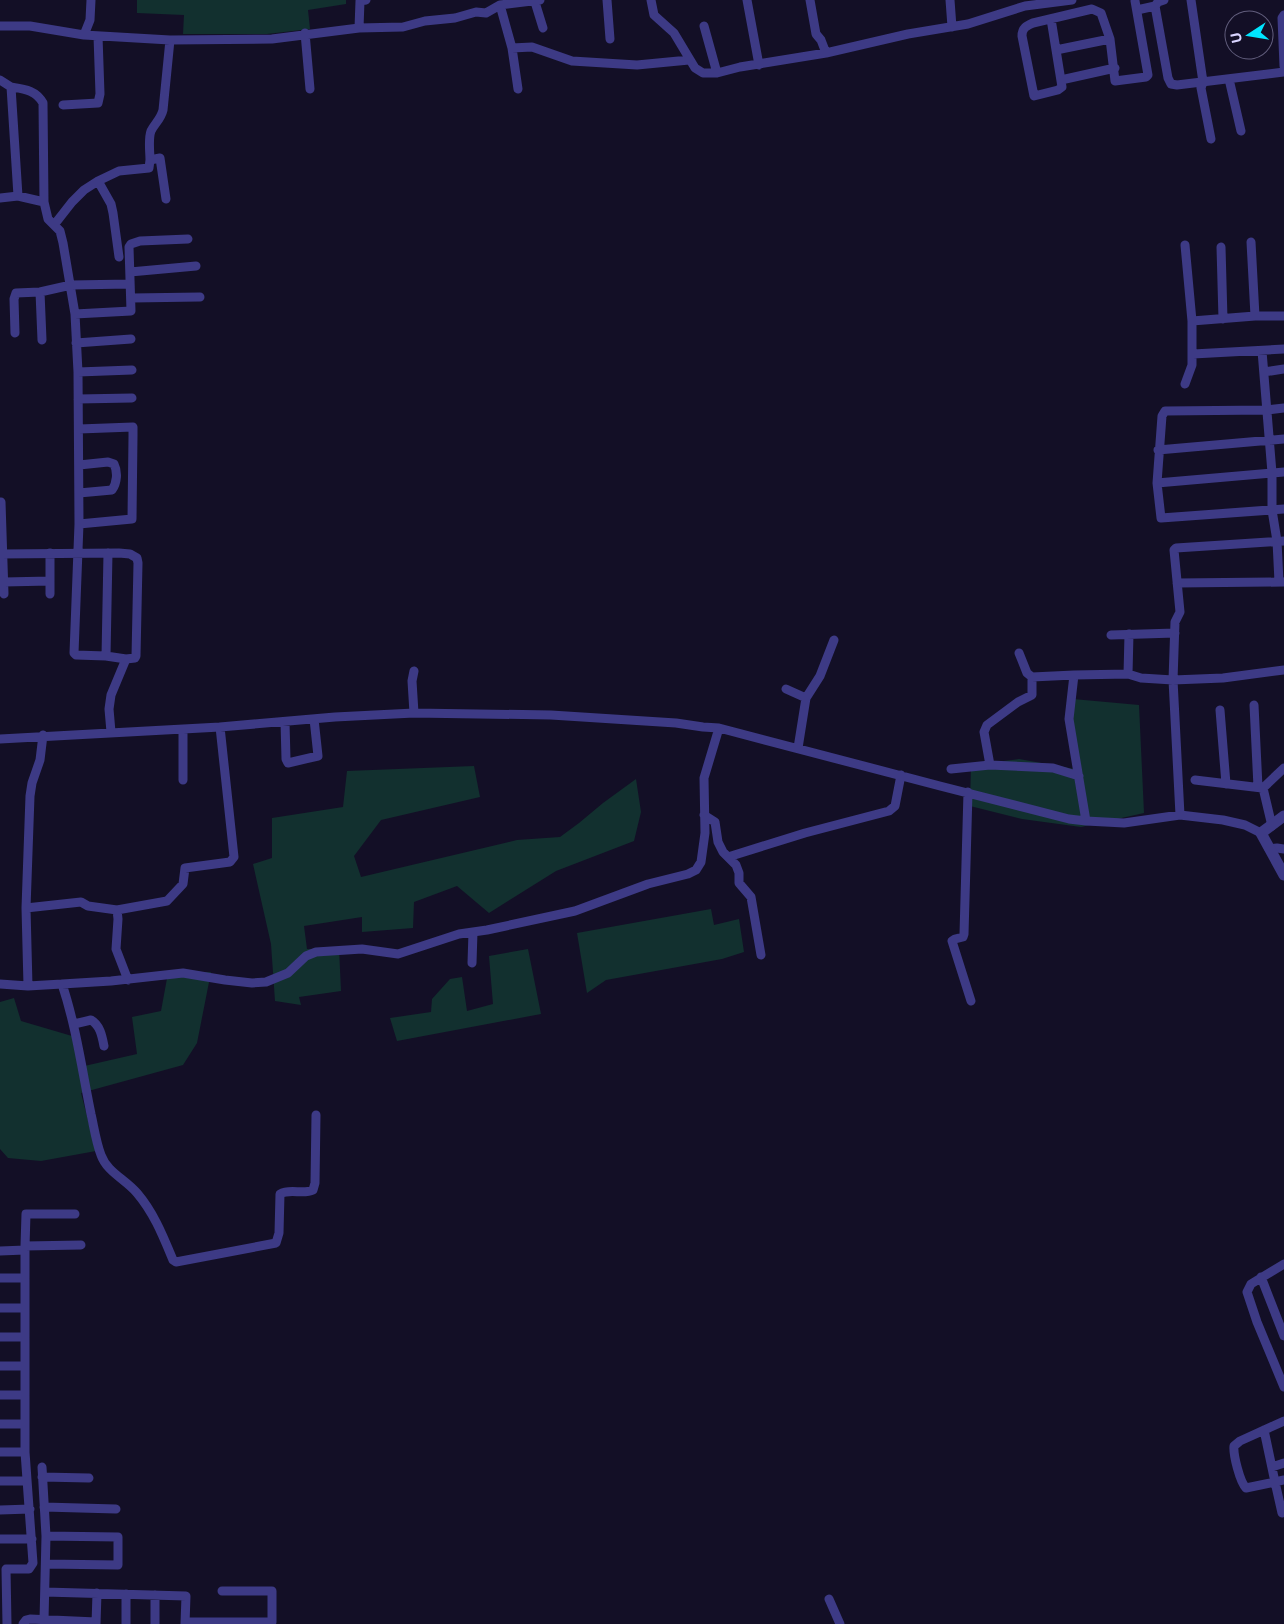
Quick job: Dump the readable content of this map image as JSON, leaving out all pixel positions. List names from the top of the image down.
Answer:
{
  "north": "left"
}
